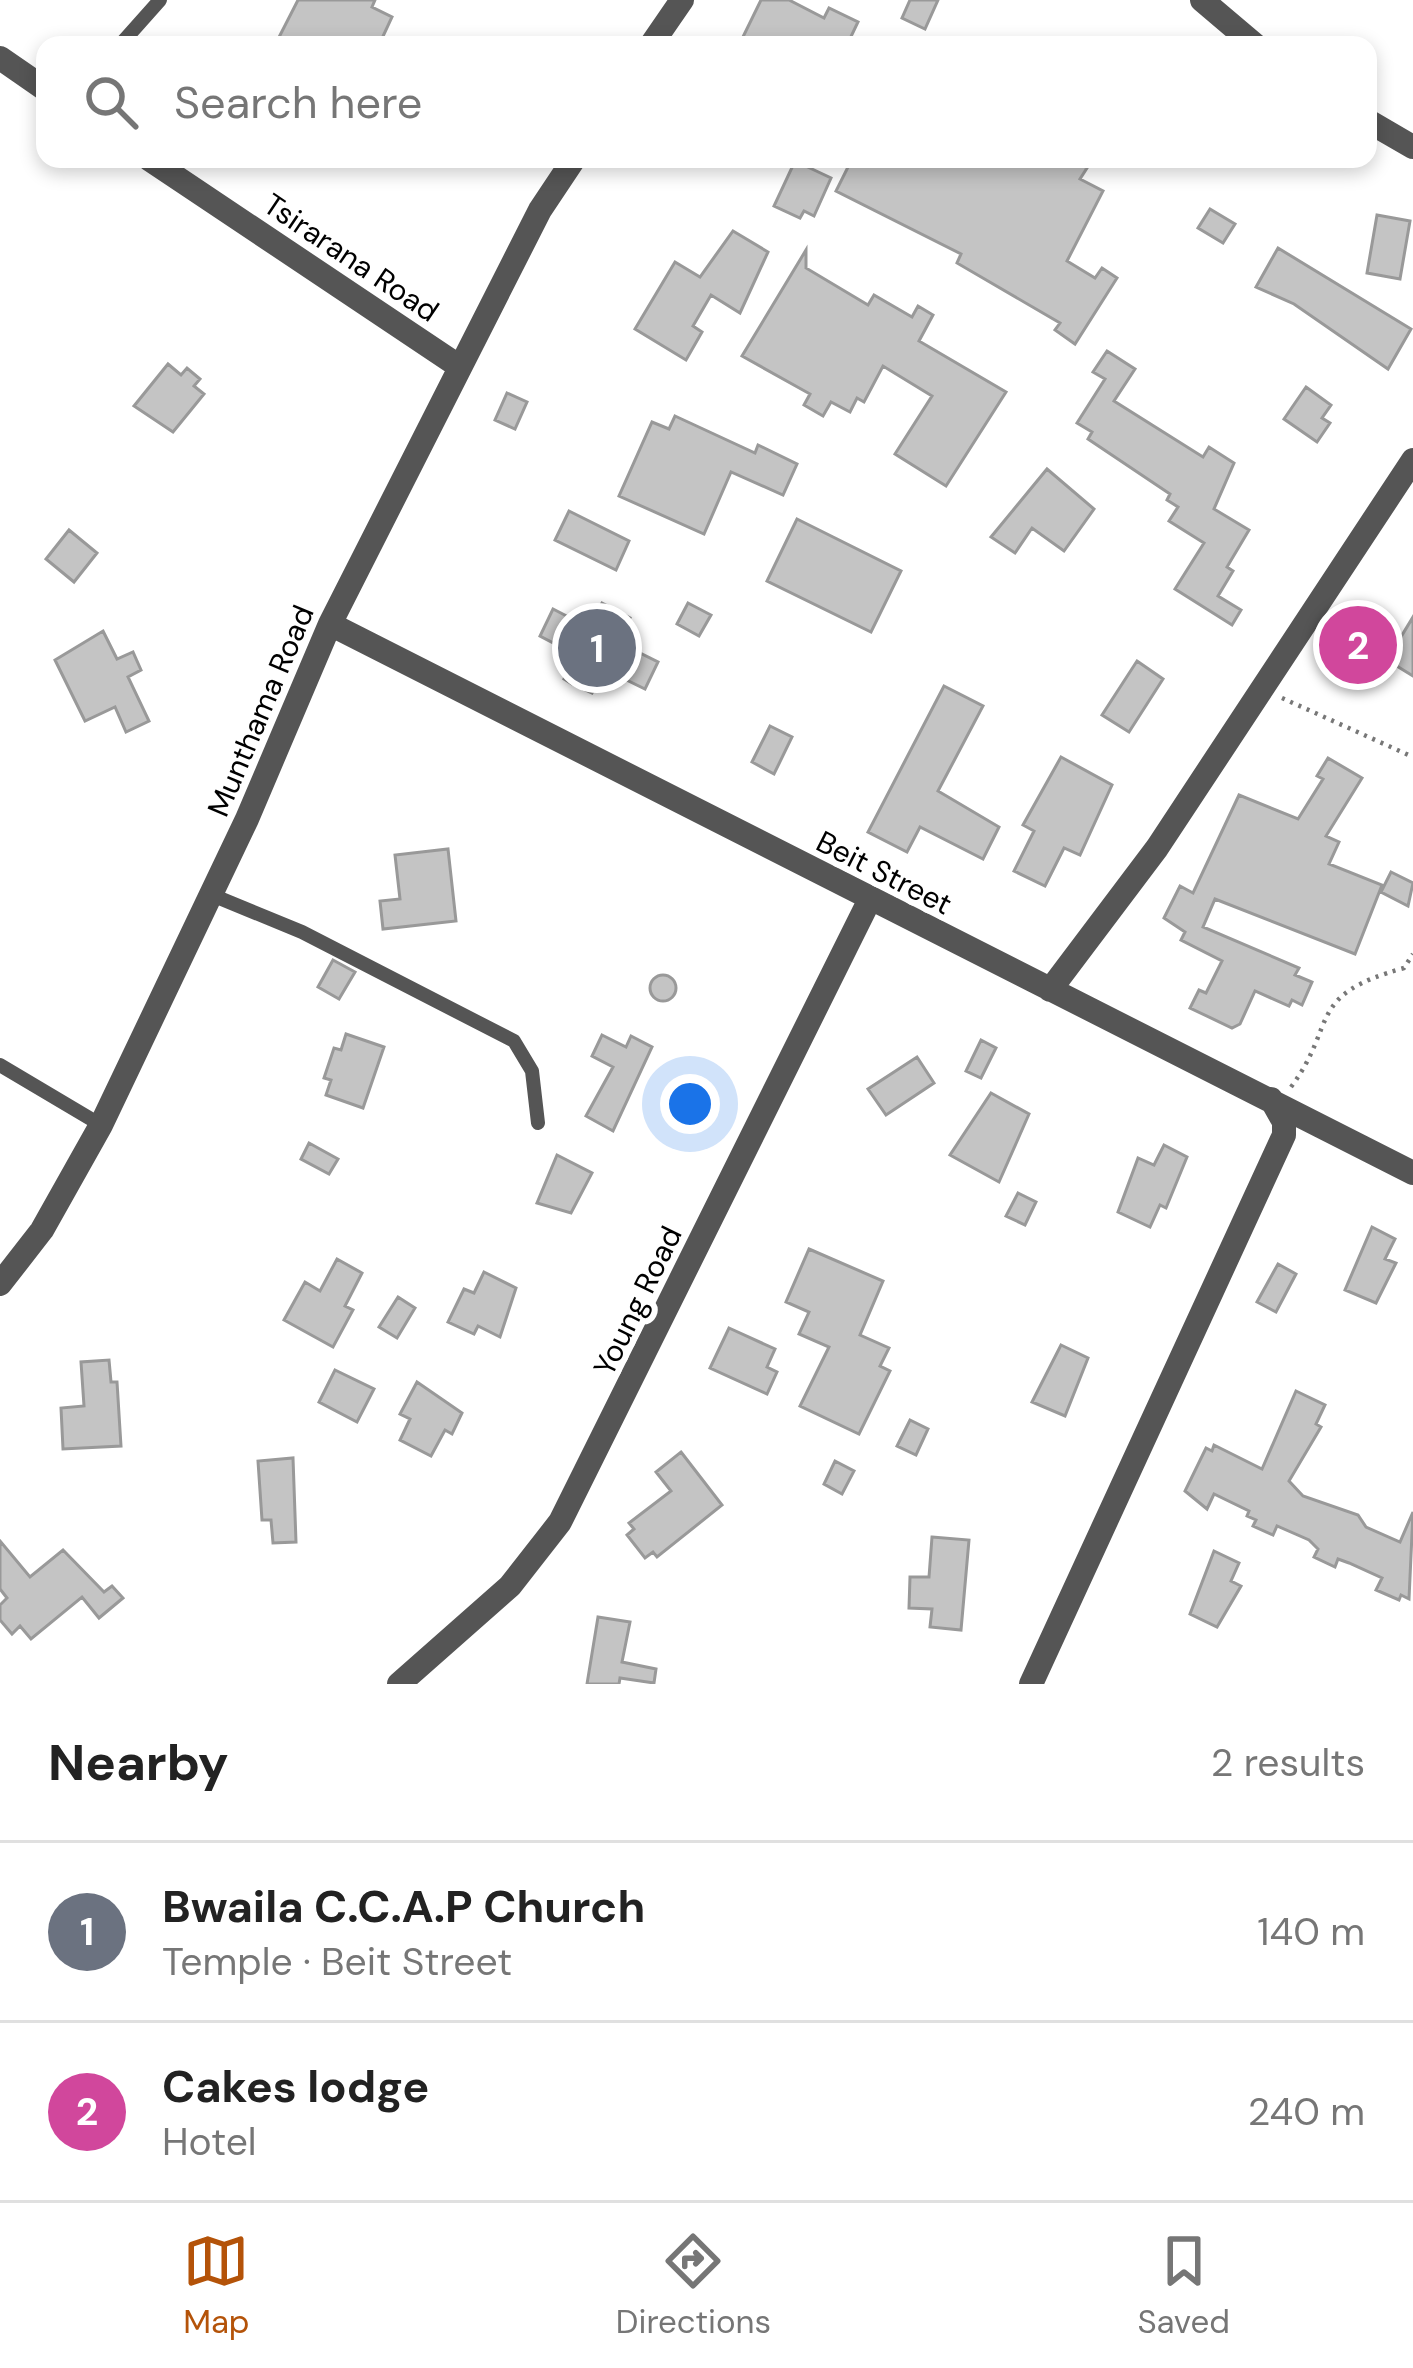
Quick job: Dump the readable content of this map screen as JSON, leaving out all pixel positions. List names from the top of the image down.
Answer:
{
  "streets": {
    "street": [
      "Tsirarana Road",
      "Munthama Road",
      "Beit Street",
      "Young Road"
    ]
  },
  "crossings": [
    ["Tsirarana Road", "Munthama Road"],
    ["Munthama Road", "Beit Street"],
    ["Beit Street", "Young Road"]
  ],
  "page": {
    "search": "Search here",
    "pins": ["2", "1"],
    "heading": ["Nearby", "2 results"],
    "list": [
      {
        "mark": "1",
        "name": "Bwaila C.C.A.P Church",
        "note": "Temple · Beit Street",
        "value": "140 m"
      },
      {
        "mark": "2",
        "name": "Cakes lodge",
        "note": "Hotel",
        "value": "240 m"
      }
    ],
    "nav": ["Map", "Directions", "Saved"]
  }
}
